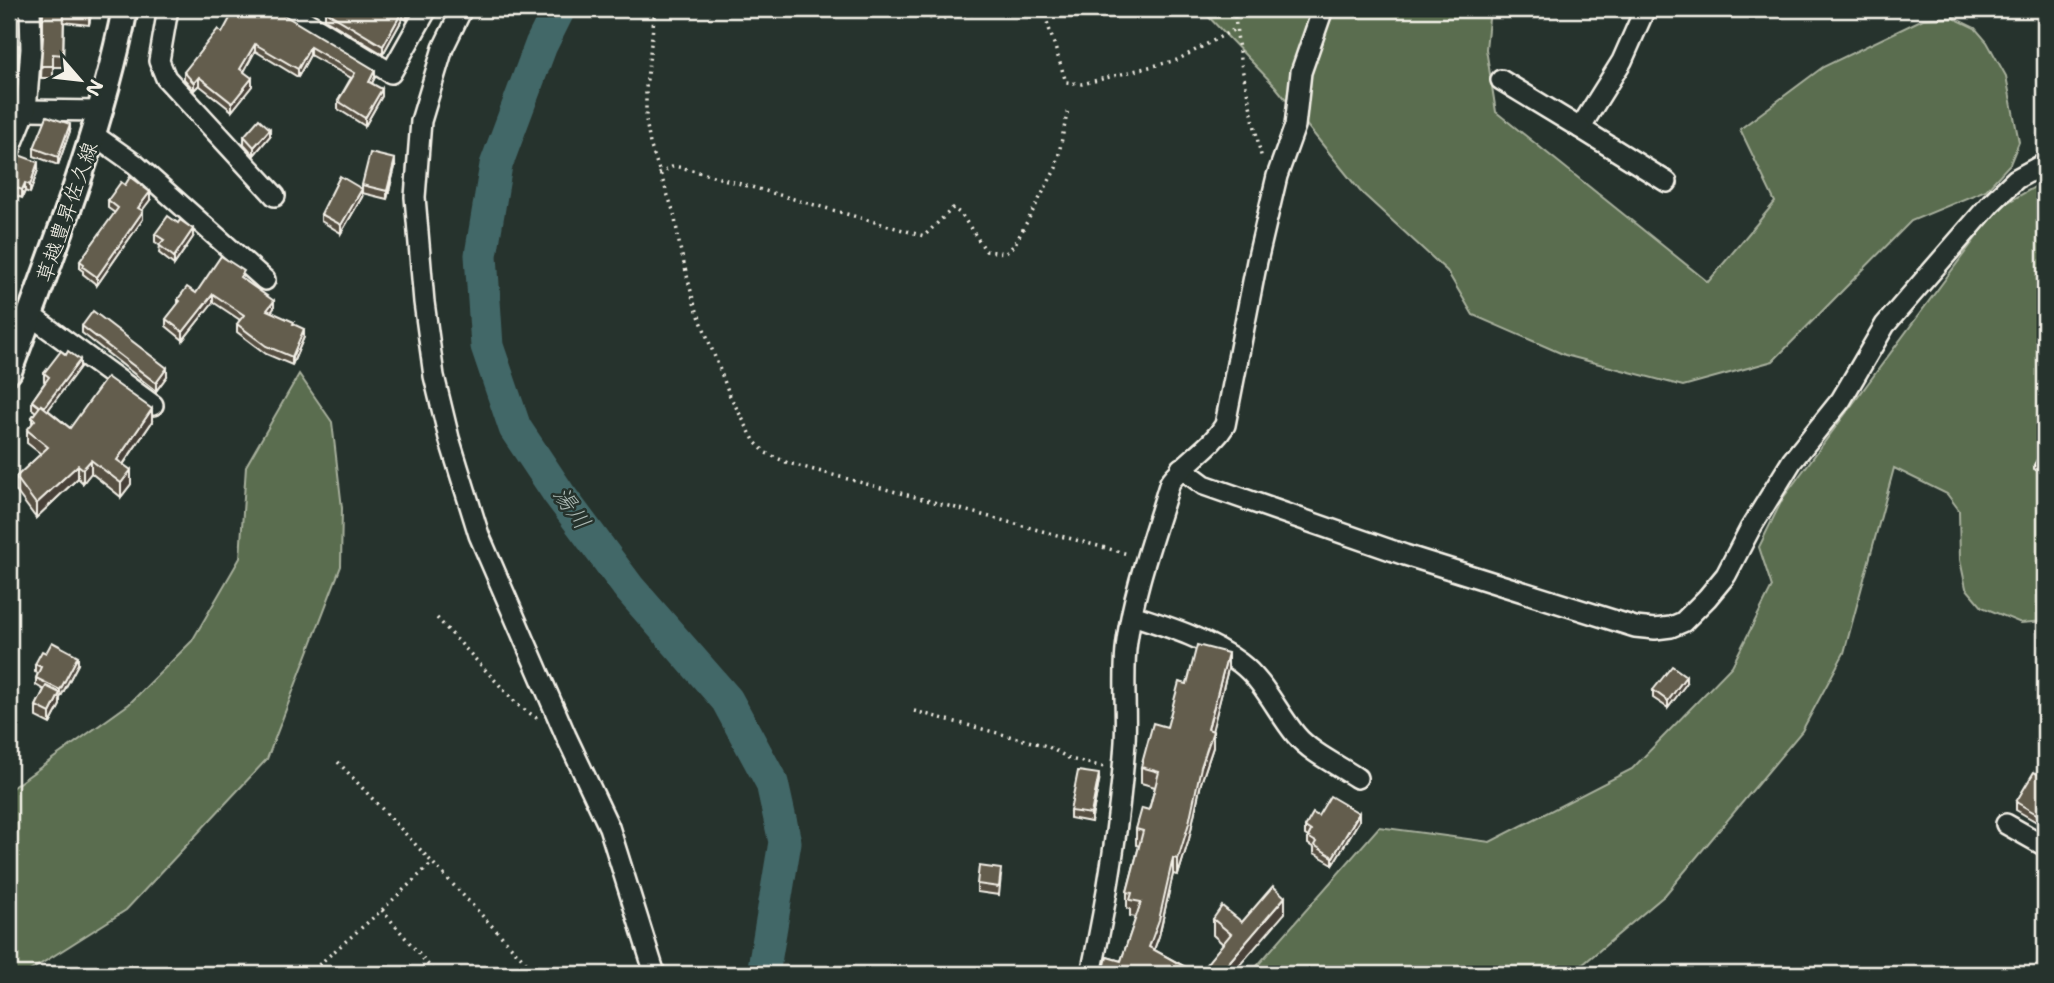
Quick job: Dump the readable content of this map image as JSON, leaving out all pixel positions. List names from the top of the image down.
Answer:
{
  "streets": {
    "main road": ["草越豊昇佐久線"]
  },
  "water": ["湯川"],
  "north": "bottom right"
}
